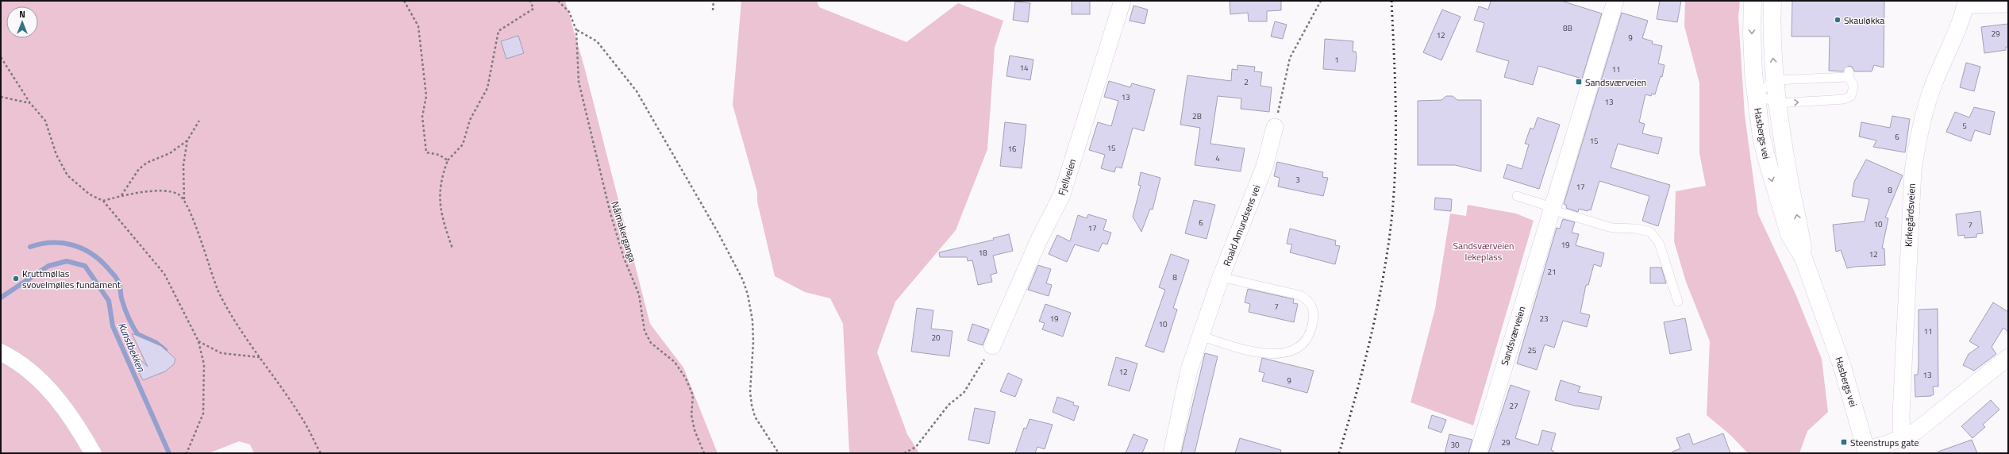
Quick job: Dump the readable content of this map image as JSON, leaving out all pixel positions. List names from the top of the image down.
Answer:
{
  "streets": {
    "street": [
      "Hasbergs vei",
      "Fjellveien",
      "Kirkegårdsveien",
      "Roald Amundsens vei",
      "Sandsværveien"
    ],
    "path": ["Nålmakerganga"]
  },
  "water": ["Kunstbekken"],
  "parks": ["Sandsværveien lekeplass"],
  "places": {
    "other": ["Skauløkka", "Kruttmøllas svovelmølles fundament"],
    "transit": ["Sandsværveien", "Steenstrups gate"]
  },
  "house_numbers": [
    "8B",
    "29",
    "12",
    "9",
    "1",
    "14",
    "11",
    "2",
    "13",
    "13",
    "2B",
    "5",
    "6",
    "15",
    "15",
    "16",
    "4",
    "3",
    "17",
    "8",
    "6",
    "10",
    "7",
    "17",
    "19",
    "18",
    "12",
    "21",
    "8",
    "7",
    "19",
    "23",
    "10",
    "11",
    "20",
    "25",
    "12",
    "13",
    "9",
    "27",
    "29",
    "30"
  ],
  "north": "top"
}
